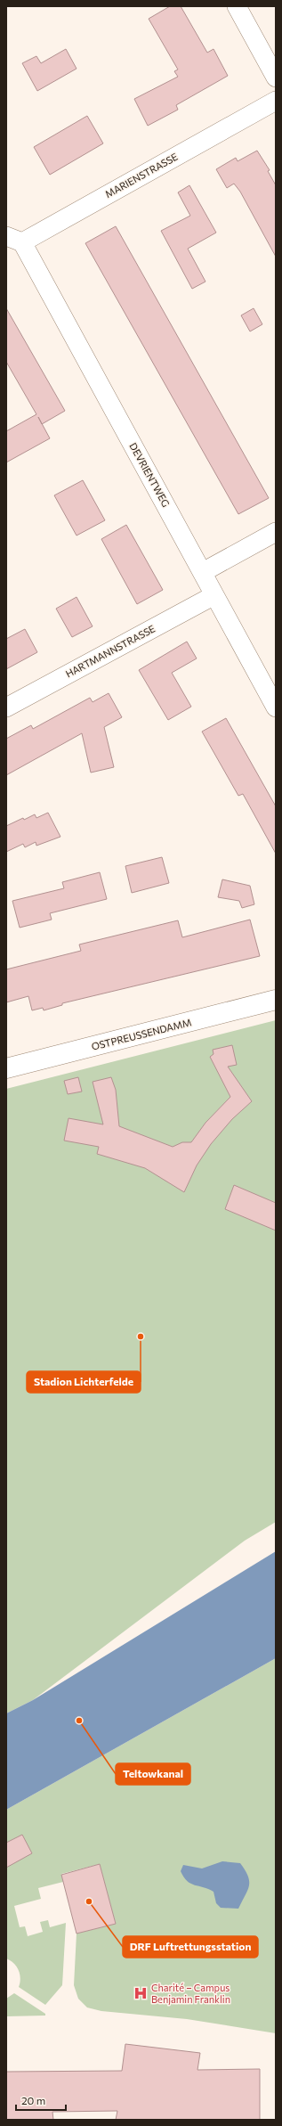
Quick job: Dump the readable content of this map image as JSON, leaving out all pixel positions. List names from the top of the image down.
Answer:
{
  "streets": {
    "street": [
      "MARIENSTRASSE",
      "DEVRIENTWEG",
      "HARTMANNSTRASSE",
      "OSTPREUSSENDAMM"
    ]
  },
  "crossings": [
    ["MARIENSTRASSE", "DEVRIENTWEG"],
    ["DEVRIENTWEG", "HARTMANNSTRASSE"]
  ],
  "places": {
    "other": ["Stadion Lichterfelde", "Teltowkanal", "DRF Luftrettungsstation"],
    "hospital": ["Charité – Campus Benjamin Franklin"]
  },
  "scale_bar": "20 m"
}
